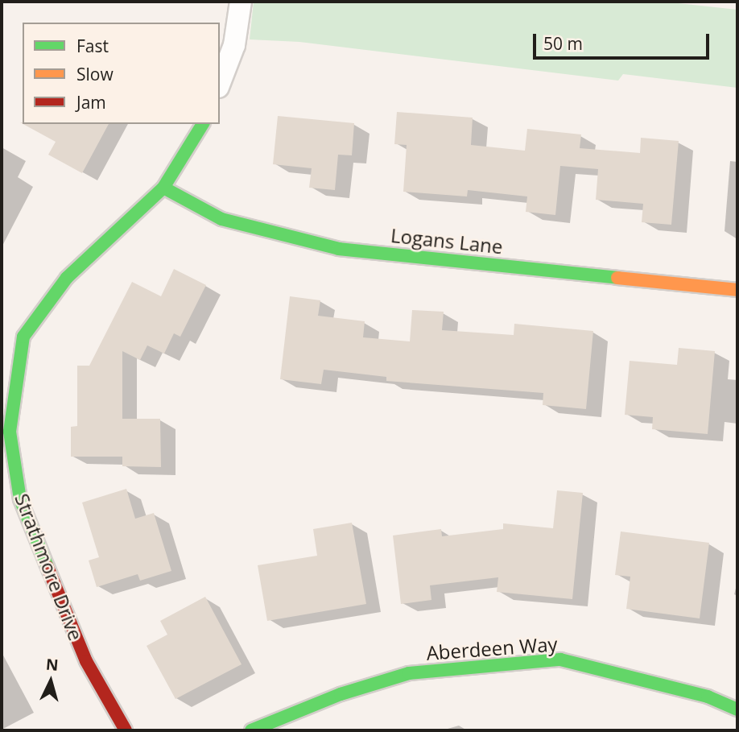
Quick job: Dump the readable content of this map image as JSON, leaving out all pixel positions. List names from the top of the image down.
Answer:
{
  "streets": {
    "street": ["Logans Lane", "Strathmore Drive", "Aberdeen Way"]
  },
  "crossings": [
    ["Logans Lane", "Strathmore Drive"]
  ],
  "legend": ["Fast", "Slow", "Jam"],
  "scale_bar": "50 m",
  "north": "top"
}
